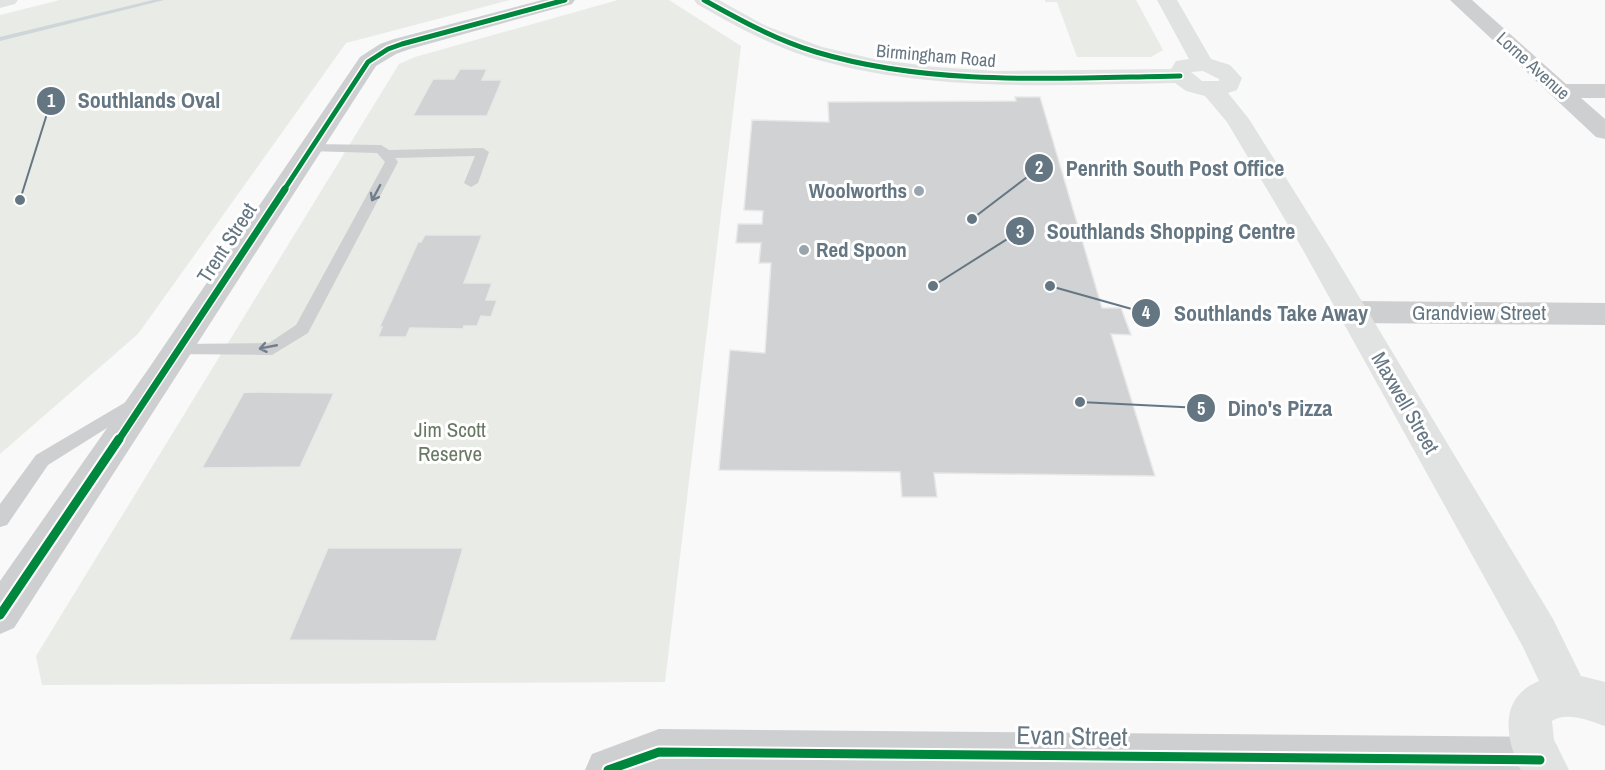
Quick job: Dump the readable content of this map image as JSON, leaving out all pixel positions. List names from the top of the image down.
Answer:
{
  "streets": {
    "main road": ["Birmingham Road", "Maxwell Street"],
    "street": [
      "Lorne Avenue",
      "Trent Street",
      "Grandview Street",
      "Evan Street"
    ]
  },
  "crossings": [
    ["Birmingham Road", "Maxwell Street"],
    ["Grandview Street", "Maxwell Street"]
  ],
  "parks": ["Jim Scott Reserve"],
  "places": [
    "Woolworths",
    "Southlands Oval",
    "Penrith South Post Office",
    "Red Spoon",
    "Southlands Shopping Centre",
    "Southlands Take Away",
    "Dino's Pizza"
  ]
}
